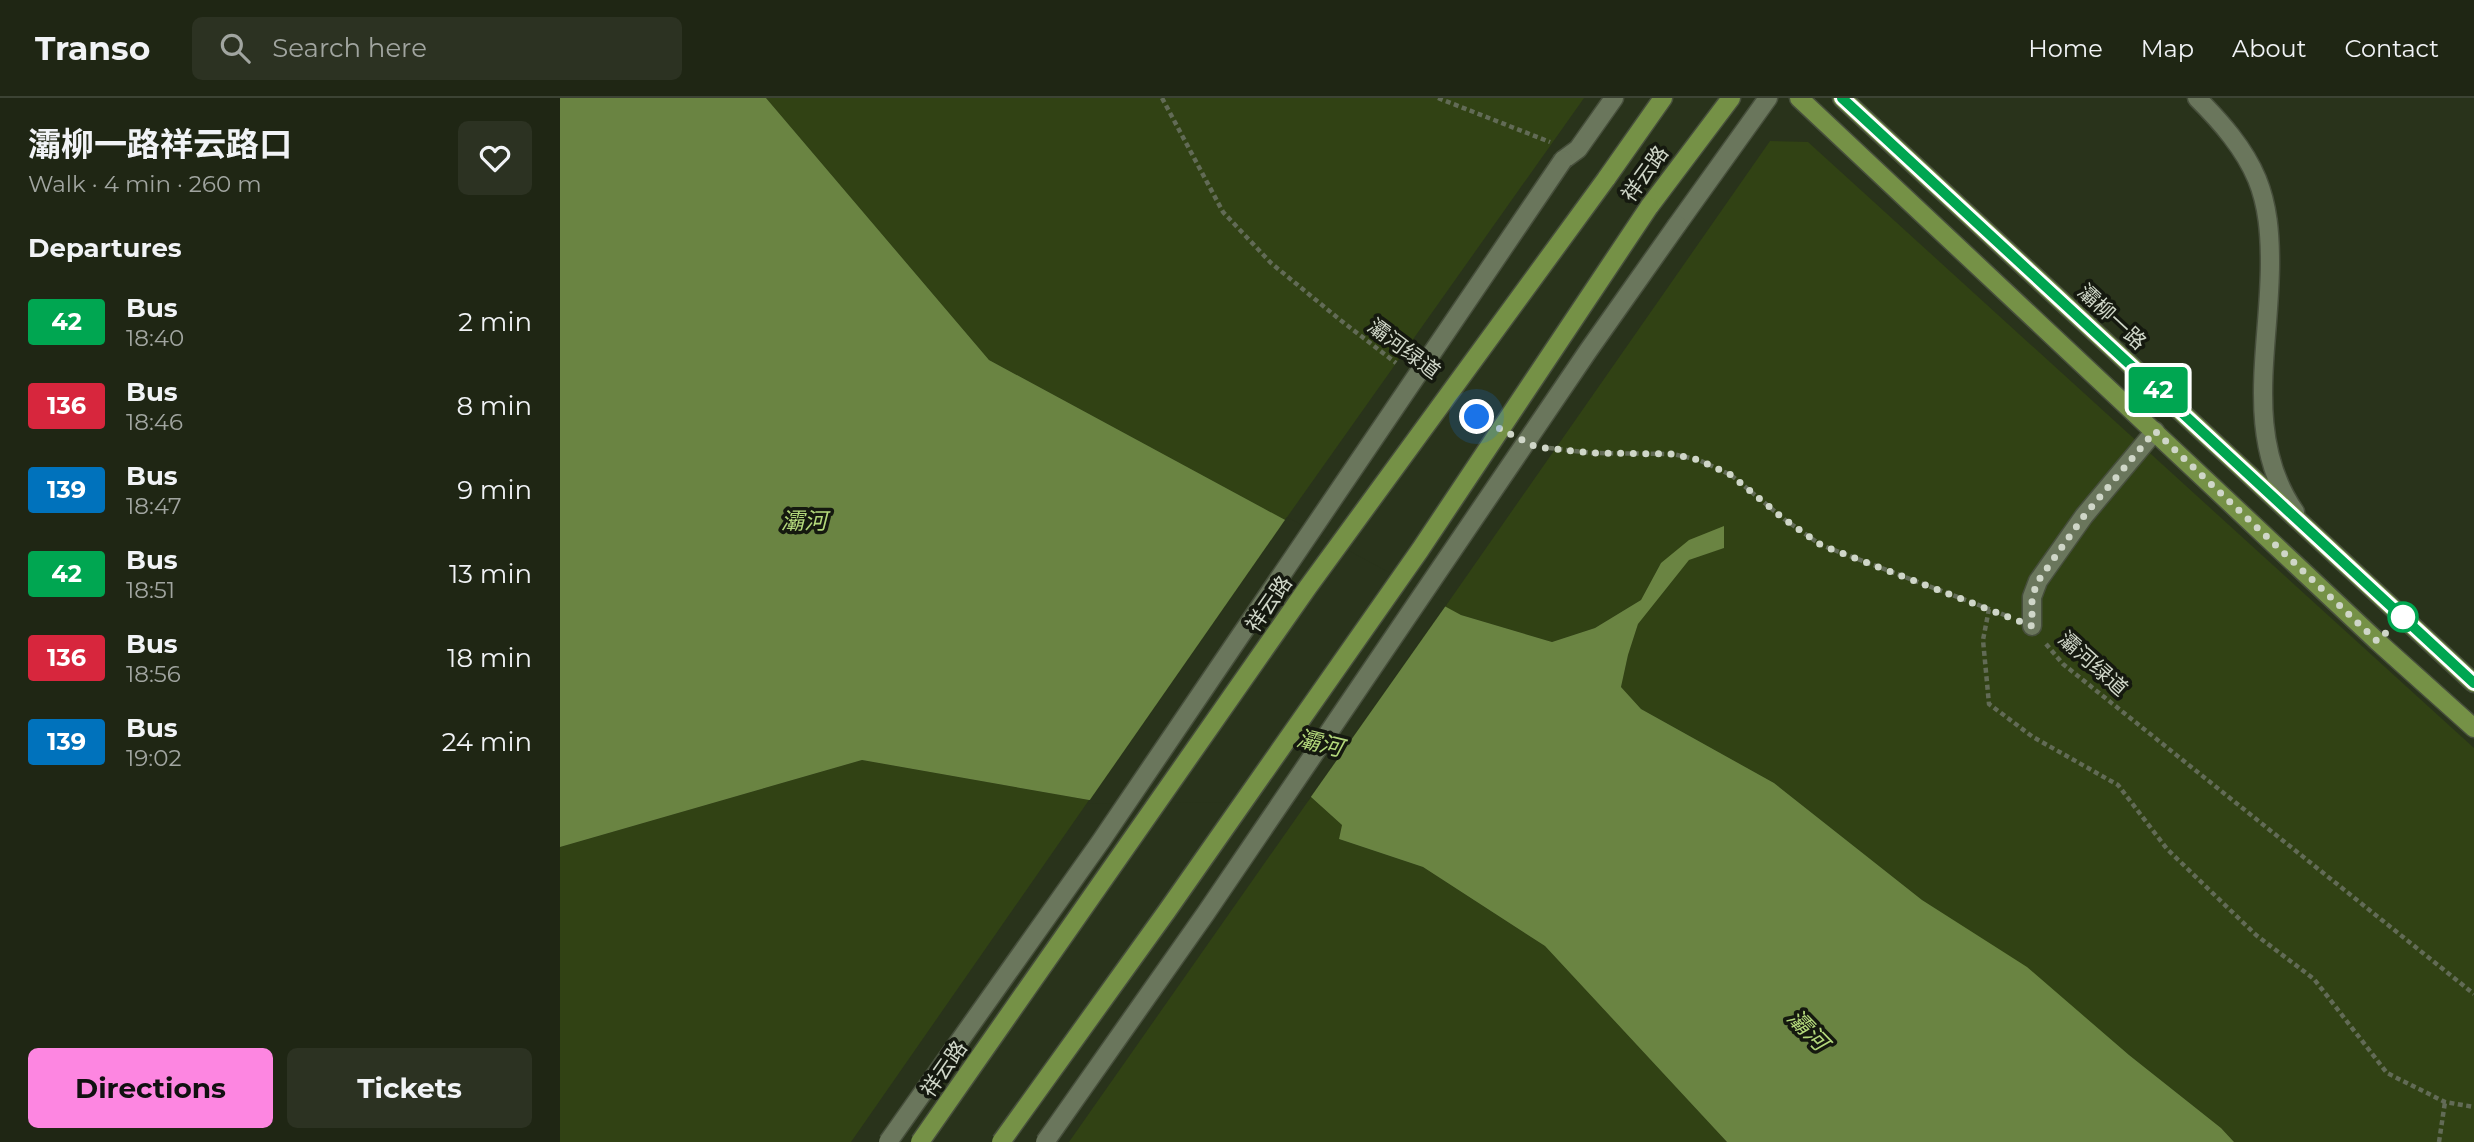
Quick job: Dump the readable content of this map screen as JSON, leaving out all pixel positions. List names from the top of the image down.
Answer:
{
  "streets": {
    "main road": ["祥云路", "灞柳一路"],
    "path": ["灞河绿道"]
  },
  "water": ["灞河"],
  "lines": ["bus line 42"],
  "page": {
    "header": "Transo",
    "search": "Search here",
    "nav": [
      "Home",
      "Map",
      "About",
      "Contact"
    ],
    "heading": [
      ["灞柳一路祥云路口", "Walk · 4 min · 260 m"],
      "Departures"
    ],
    "on_map": "42",
    "list": [
      {
        "mark": "42",
        "name": "Bus",
        "note": "18:40",
        "value": "2 min"
      },
      {
        "mark": "136",
        "name": "Bus",
        "note": "18:46",
        "value": "8 min"
      },
      {
        "mark": "139",
        "name": "Bus",
        "note": "18:47",
        "value": "9 min"
      },
      {
        "mark": "42",
        "name": "Bus",
        "note": "18:51",
        "value": "13 min"
      },
      {
        "mark": "136",
        "name": "Bus",
        "note": "18:56",
        "value": "18 min"
      },
      {
        "mark": "139",
        "name": "Bus",
        "note": "19:02",
        "value": "24 min"
      }
    ],
    "buttons": ["Directions", "Tickets"]
  }
}
